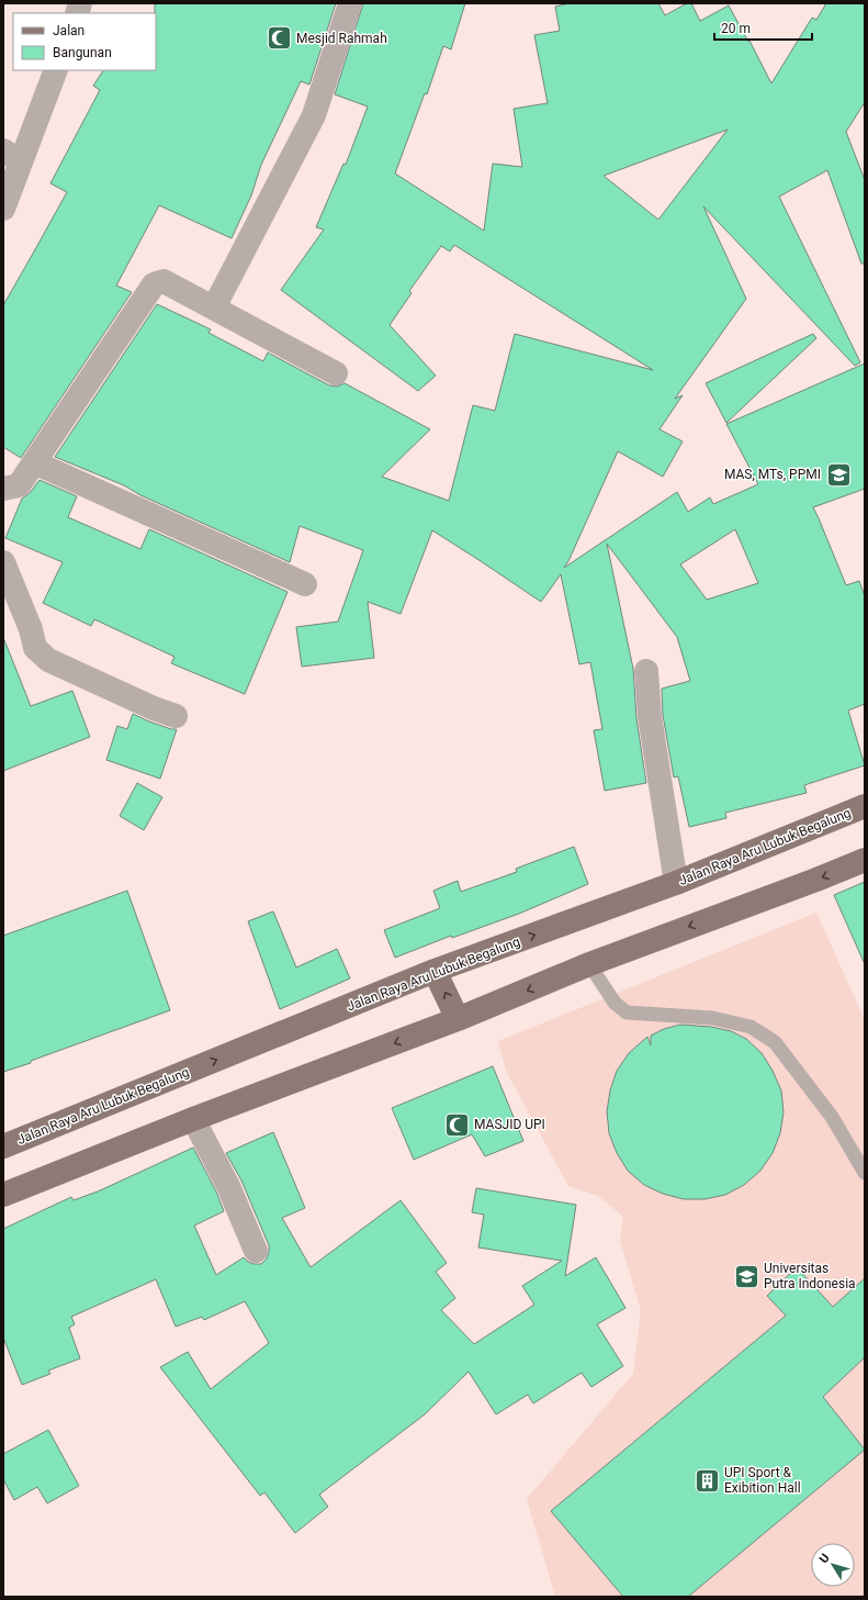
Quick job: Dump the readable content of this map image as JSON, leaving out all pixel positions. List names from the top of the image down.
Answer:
{
  "streets": {
    "main road": ["Jalan Raya Aru Lubuk Begalung"]
  },
  "places": {
    "mosque": ["Mesjid Rahmah", "MASJID UPI"],
    "school or university": ["MAS, MTs, PPMI", "Universitas Putra Indonesia"],
    "building": ["UPI Sport & Exibition Hall"]
  },
  "legend": ["Jalan", "Bangunan"],
  "scale_bar": "20 m",
  "north": "top left"
}
